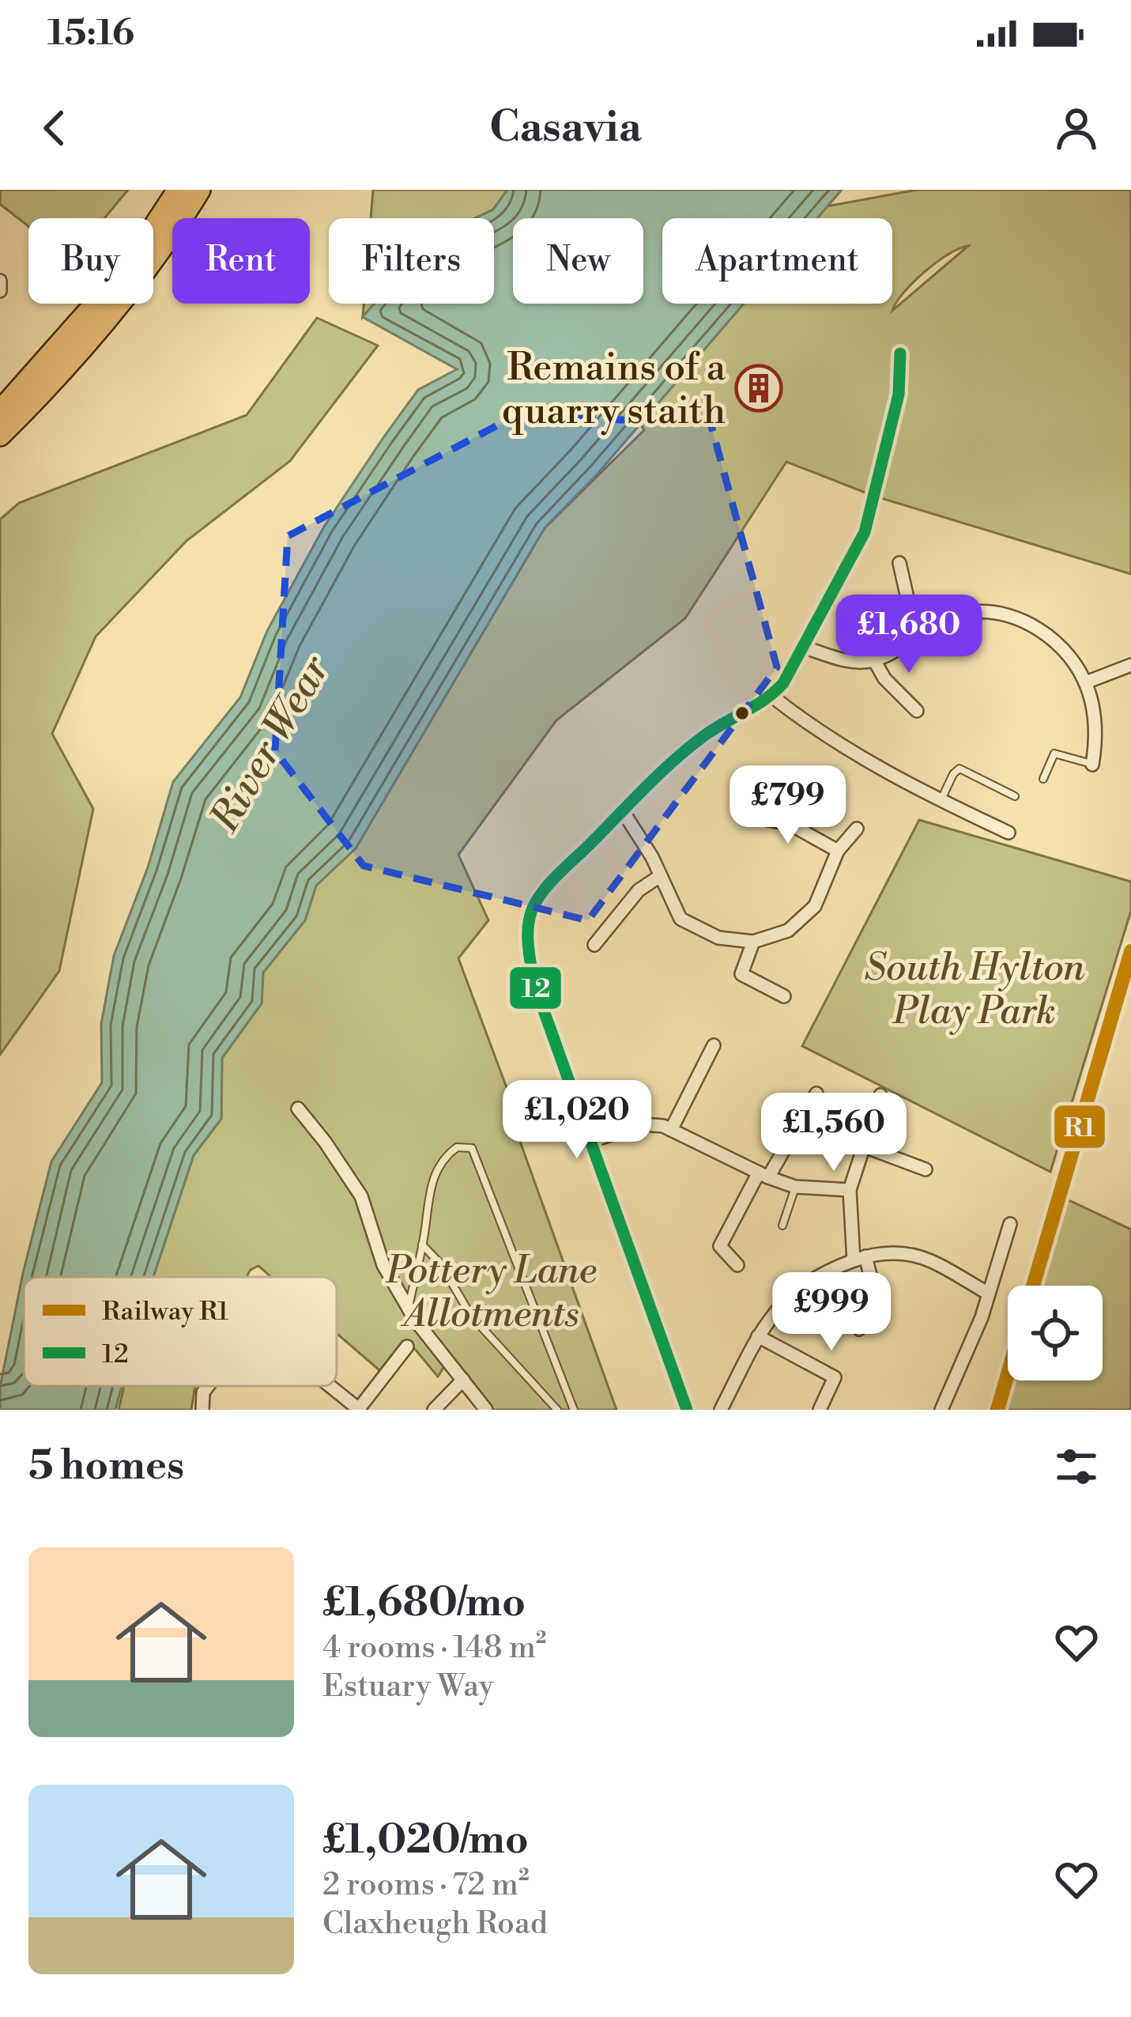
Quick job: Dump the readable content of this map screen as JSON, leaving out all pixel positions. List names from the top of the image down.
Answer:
{
  "water": ["River Wear"],
  "parks": ["South Hylton Play Park", "Pottery Lane Allotments"],
  "places": {
    "building": ["Remains of a quarry staith"]
  },
  "lines": ["transit line 12", "rail line R1"],
  "legend": ["Railway R1", "12"],
  "page": {
    "status": "15:16",
    "header": "Casavia",
    "chip": [
      "Buy",
      "Rent",
      "Filters",
      "New",
      "Apartment"
    ],
    "price": [
      "£1,680",
      "£799",
      "£1,020",
      "£1,560",
      "£999"
    ],
    "heading": "5 homes",
    "list": [
      {
        "name": "£1,680/mo",
        "note": "4 rooms · 148 m² · Estuary Way"
      },
      {
        "name": "£1,020/mo",
        "note": "2 rooms · 72 m² · Claxheugh Road"
      }
    ]
  }
}
